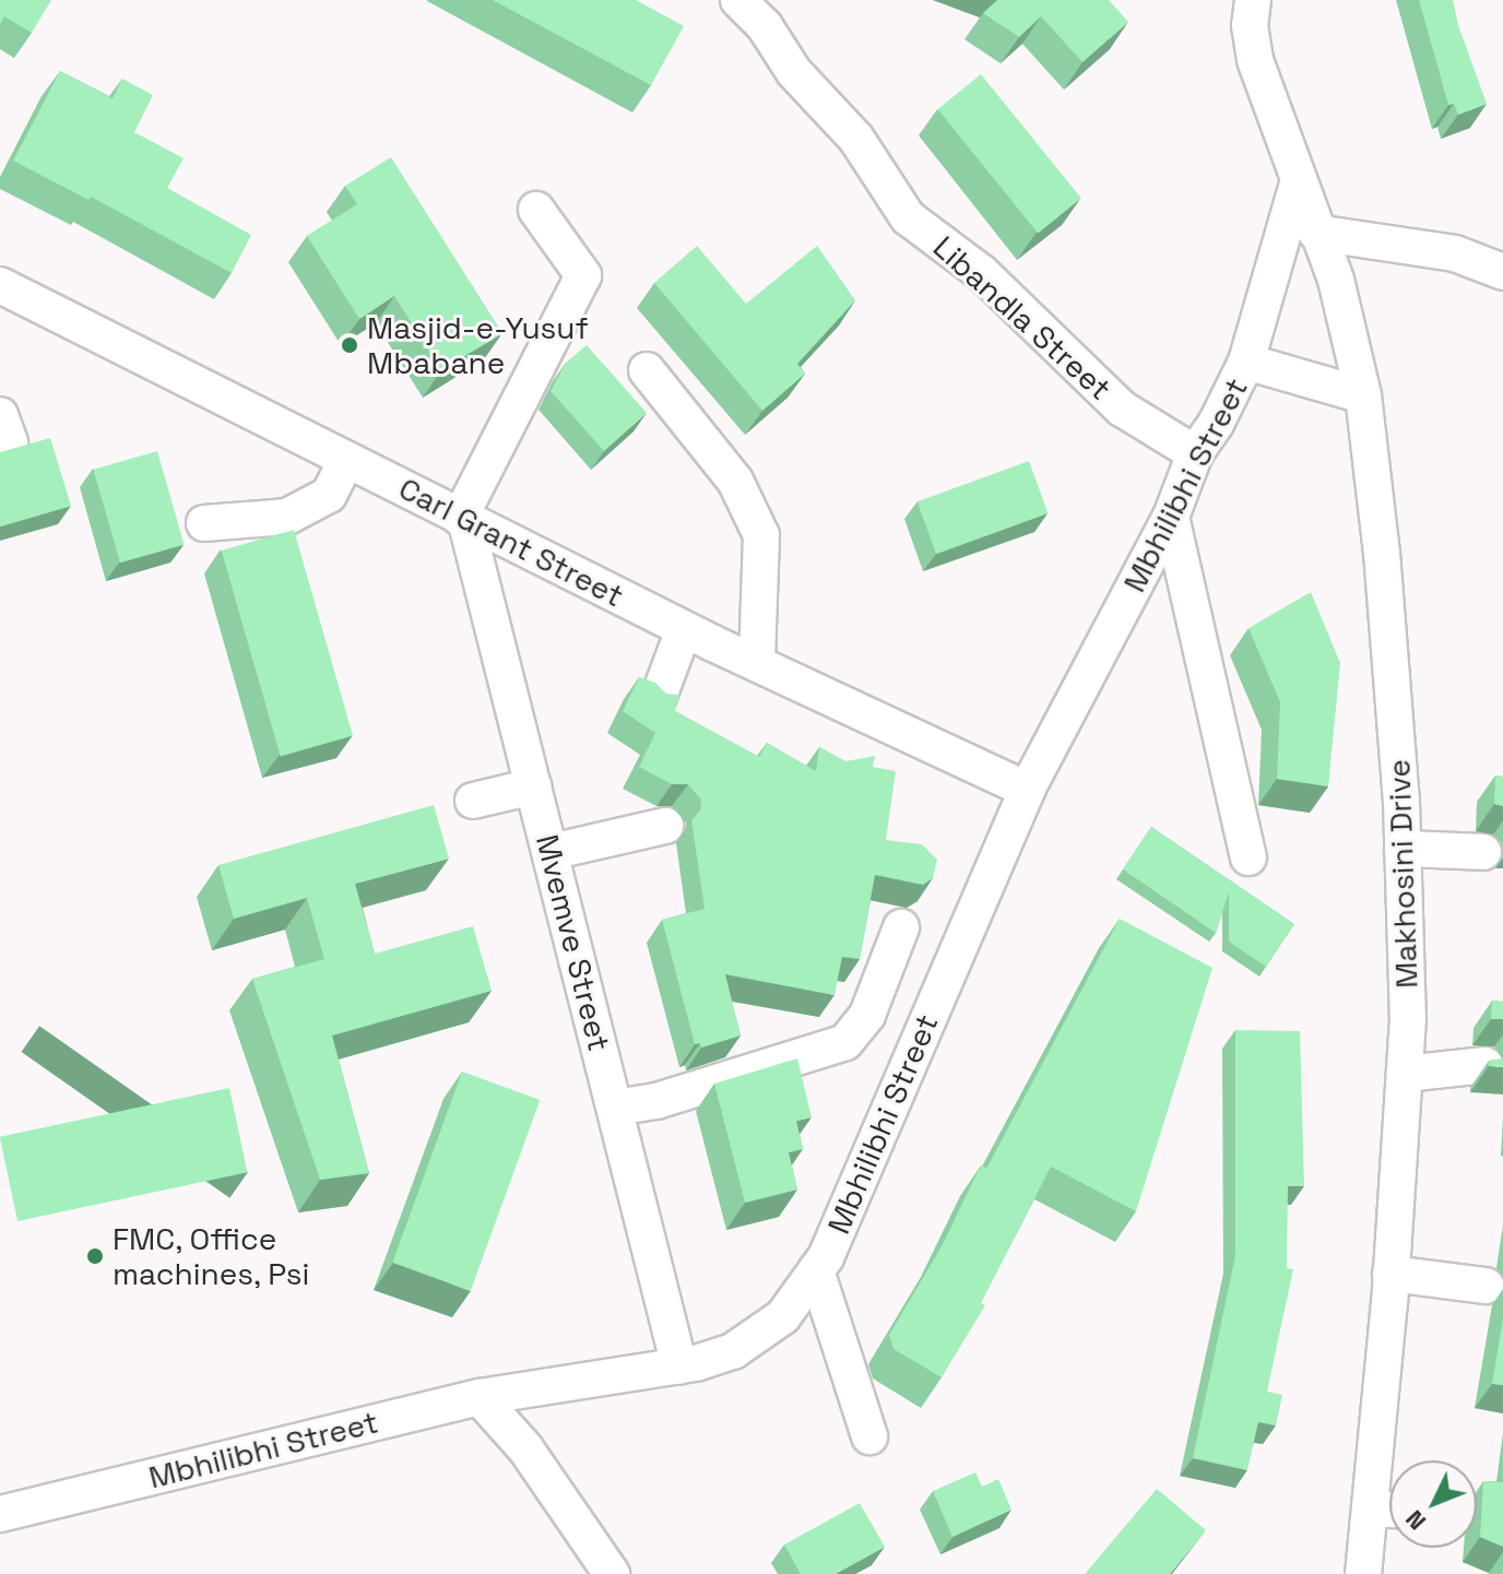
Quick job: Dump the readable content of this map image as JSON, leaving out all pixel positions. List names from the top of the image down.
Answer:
{
  "streets": {
    "street": [
      "Libandla Street",
      "Mbhilibhi Street",
      "Carl Grant Street",
      "Makhosini Drive",
      "Mvemve Street"
    ]
  },
  "crossings": [
    ["Libandla Street", "Mbhilibhi Street"],
    ["Mbhilibhi Street", "Carl Grant Street"],
    ["Mbhilibhi Street", "Makhosini Drive"],
    ["Mbhilibhi Street", "Mvemve Street"],
    ["Carl Grant Street", "Mvemve Street"]
  ],
  "places": ["Masjid-e-Yusuf Mbabane", "FMC, Office machines, Psi"],
  "north": "bottom left"
}
